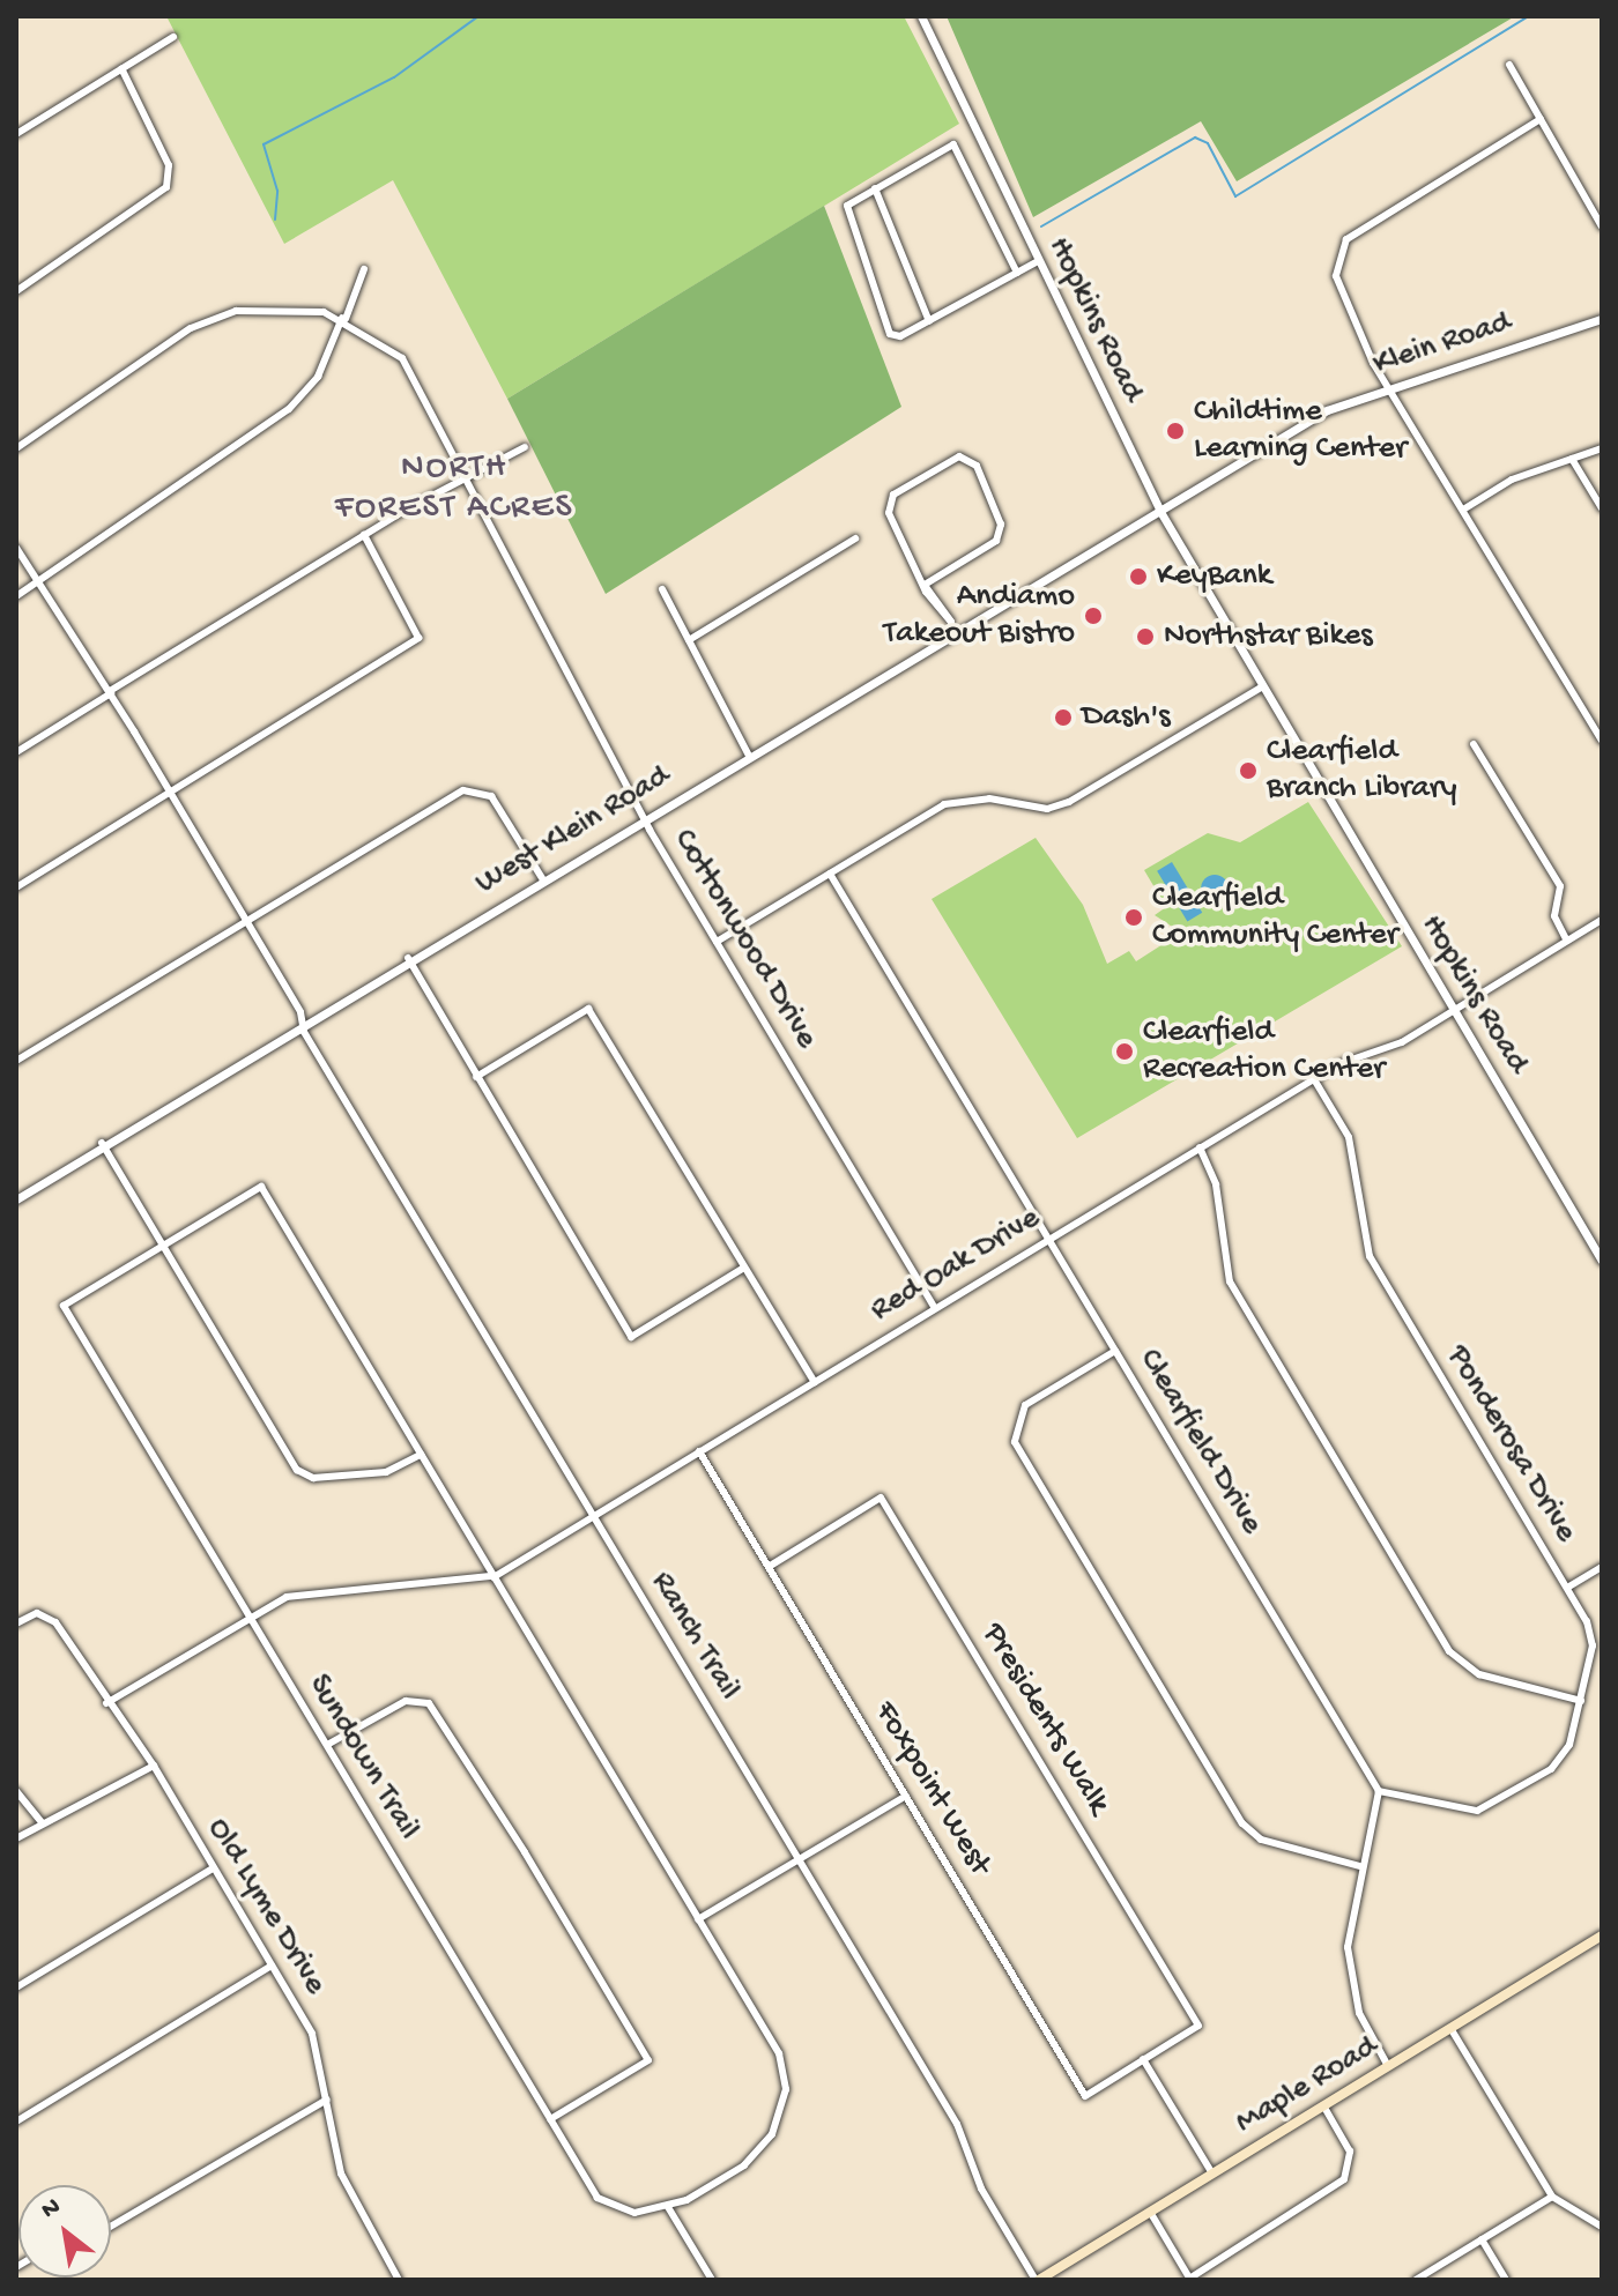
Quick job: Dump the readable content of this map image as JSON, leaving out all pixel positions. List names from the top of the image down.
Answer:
{
  "streets": {
    "main road": ["Maple Road"],
    "street": [
      "Hopkins Road",
      "Klein Road",
      "West Klein Road",
      "Cottonwood Drive",
      "Red Oak Drive",
      "Clearfield Drive",
      "Ponderosa Drive",
      "Ranch Trail",
      "Presidents Walk",
      "Sundown Trail",
      "Foxpoint West",
      "Old Lyme Drive"
    ]
  },
  "crossings": [
    ["Hopkins Road", "Klein Road"],
    ["Hopkins Road", "West Klein Road"],
    ["Hopkins Road", "Red Oak Drive"],
    ["Klein Road", "West Klein Road"],
    ["West Klein Road", "Cottonwood Drive"],
    ["West Klein Road", "Ranch Trail"],
    ["Cottonwood Drive", "Red Oak Drive"],
    ["Red Oak Drive", "Clearfield Drive"],
    ["Red Oak Drive", "Ponderosa Drive"],
    ["Red Oak Drive", "Ranch Trail"],
    ["Red Oak Drive", "Sundown Trail"],
    ["Red Oak Drive", "Foxpoint West"],
    ["Red Oak Drive", "Old Lyme Drive"],
    ["Clearfield Drive", "Ponderosa Drive"],
    ["Ranch Trail", "Maple Road"],
    ["Presidents Walk", "Foxpoint West"]
  ],
  "districts": ["NORTH FOREST ACRES"],
  "places": [
    "Childtime Learning Center",
    "KeyBank",
    "Andiamo Takeout Bistro",
    "Northstar Bikes",
    "Dash's",
    "Clearfield Branch Library",
    "Clearfield Community Center",
    "Clearfield Recreation Center"
  ],
  "north": "top left"
}
